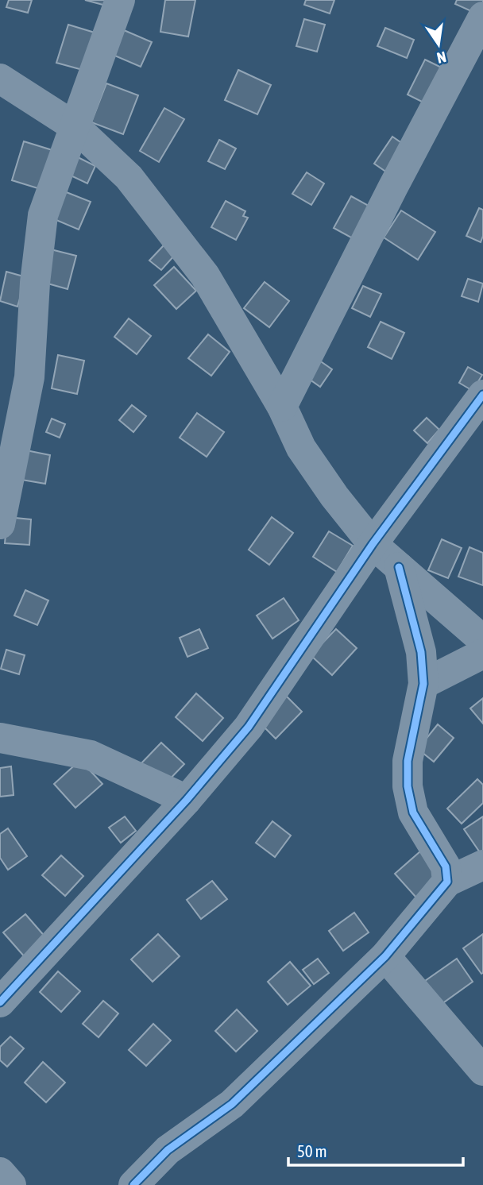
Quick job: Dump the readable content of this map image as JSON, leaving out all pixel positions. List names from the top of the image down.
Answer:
{
  "scale_bar": "50 m",
  "north": "bottom"
}
